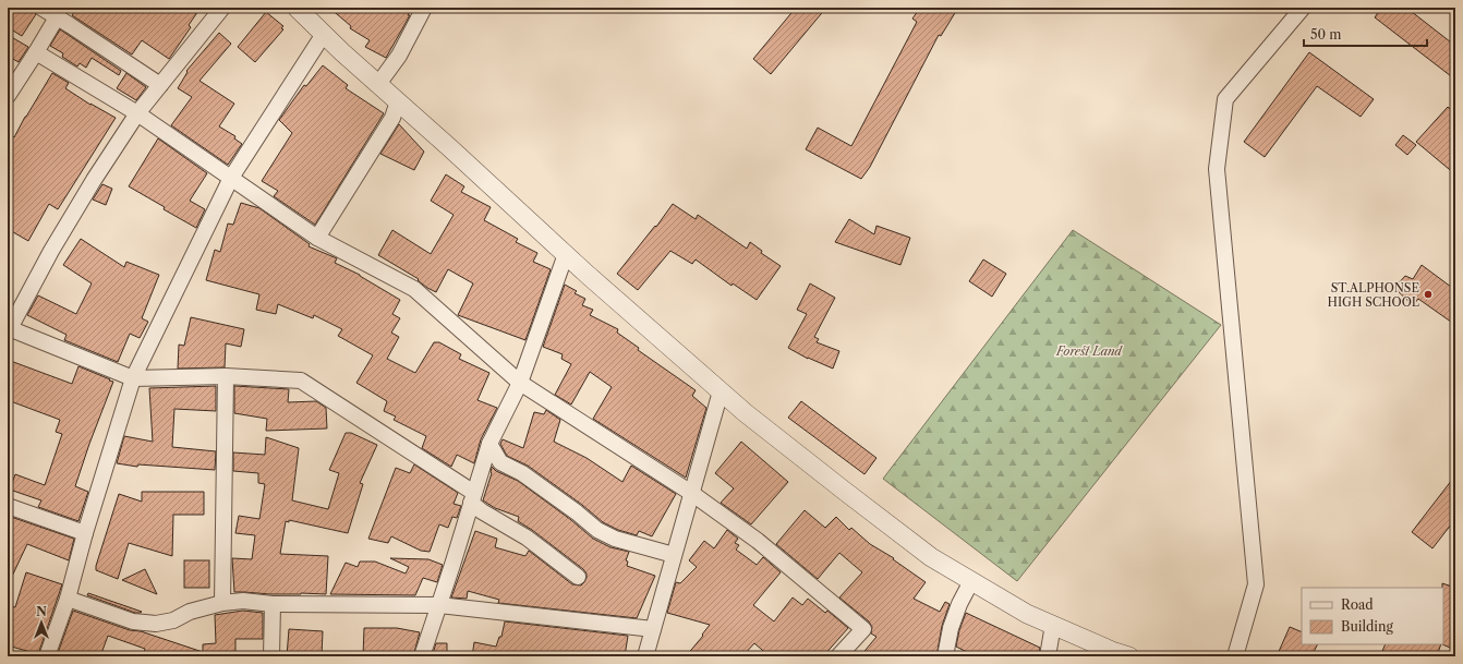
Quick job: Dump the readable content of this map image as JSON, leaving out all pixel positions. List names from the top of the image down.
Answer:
{
  "parks": ["Forest Land"],
  "places": ["ST.ALPHONSE HIGH SCHOOL"],
  "legend": ["Road", "Building"],
  "scale_bar": "50 m",
  "north": "top"
}
